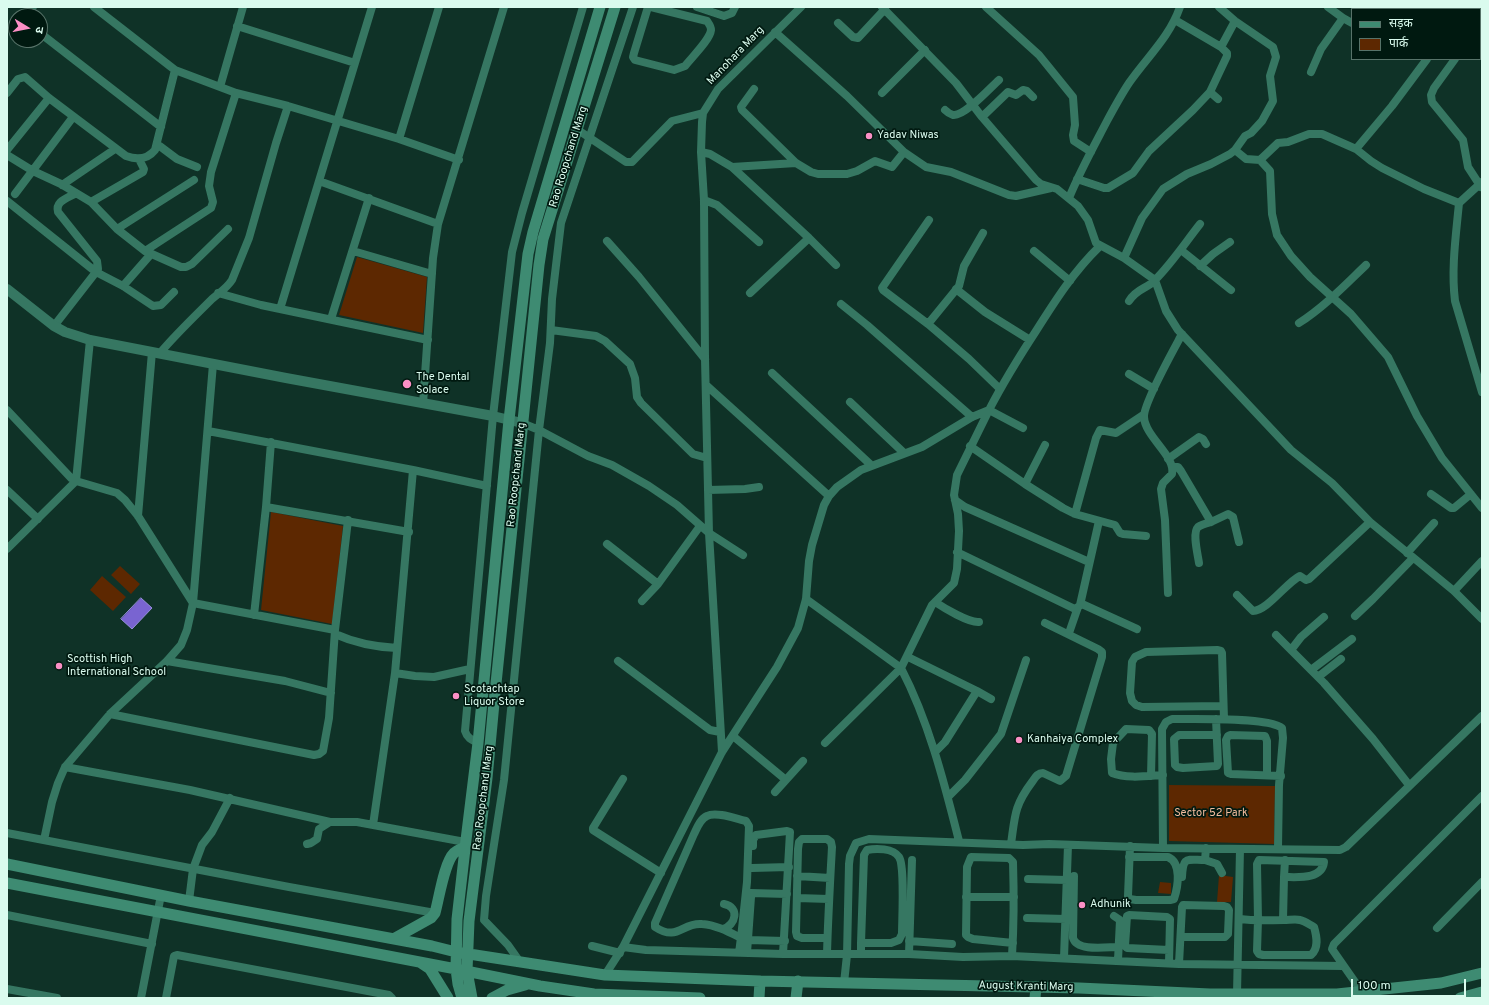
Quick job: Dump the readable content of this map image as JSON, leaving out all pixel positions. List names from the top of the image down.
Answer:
{
  "streets": {
    "main road": ["Rao Roopchand Marg", "August Kranti Marg"],
    "street": ["Manohara Marg"]
  },
  "crossings": [
    ["Rao Roopchand Marg", "August Kranti Marg"]
  ],
  "parks": ["Sector 52 Park"],
  "places": [
    "Yadav Niwas",
    "The Dental Solace",
    "Scottish High International School",
    "Scotachtap Liquor Store",
    "Kanhaiya Complex",
    "Adhunik"
  ],
  "legend": ["सड़क", "पार्क"],
  "scale_bar": "100 m",
  "north": "right"
}
